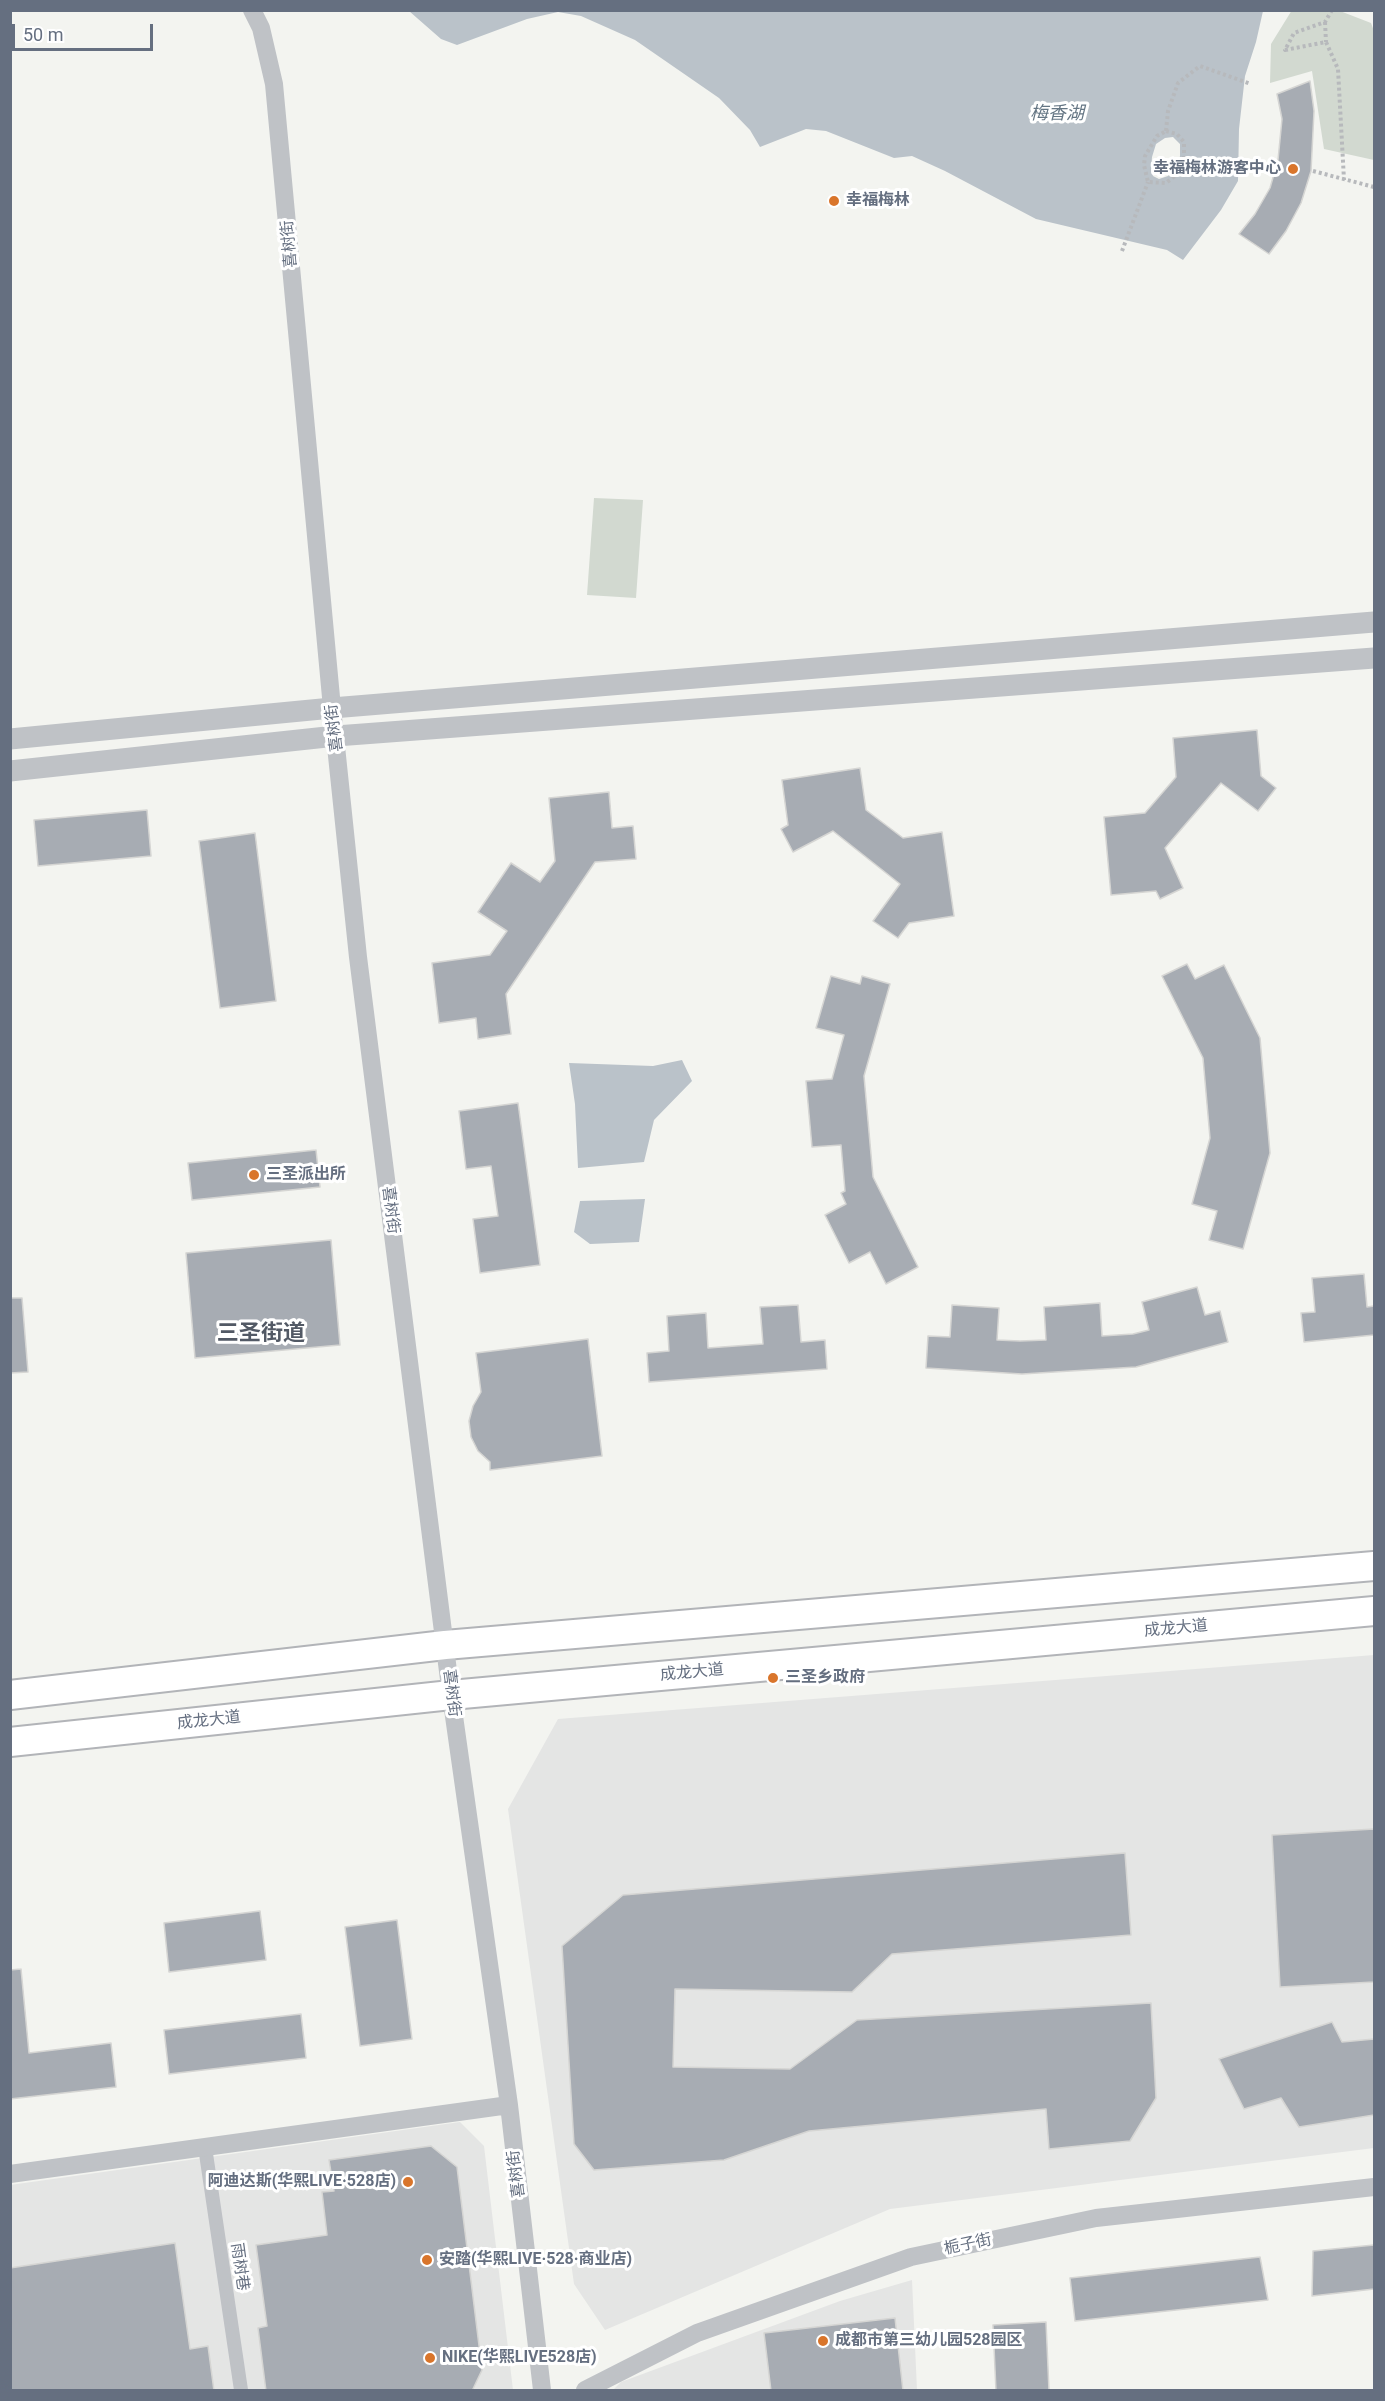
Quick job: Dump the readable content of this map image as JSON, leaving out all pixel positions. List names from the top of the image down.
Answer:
{
  "streets": {
    "highway": ["成龙大道"],
    "street": ["喜树街", "栀子街", "雨树巷"]
  },
  "crossings": [
    ["喜树街", "成龙大道"]
  ],
  "districts": ["三圣街道"],
  "water": ["梅香湖"],
  "places": [
    "幸福梅林游客中心",
    "幸福梅林",
    "三圣派出所",
    "三圣乡政府",
    "阿迪达斯(华熙LIVE·528店)",
    "安踏(华熙LIVE·528·商业店)",
    "成都市第三幼儿园528园区",
    "NIKE(华熙LIVE528店)"
  ],
  "scale_bar": "50 m"
}
